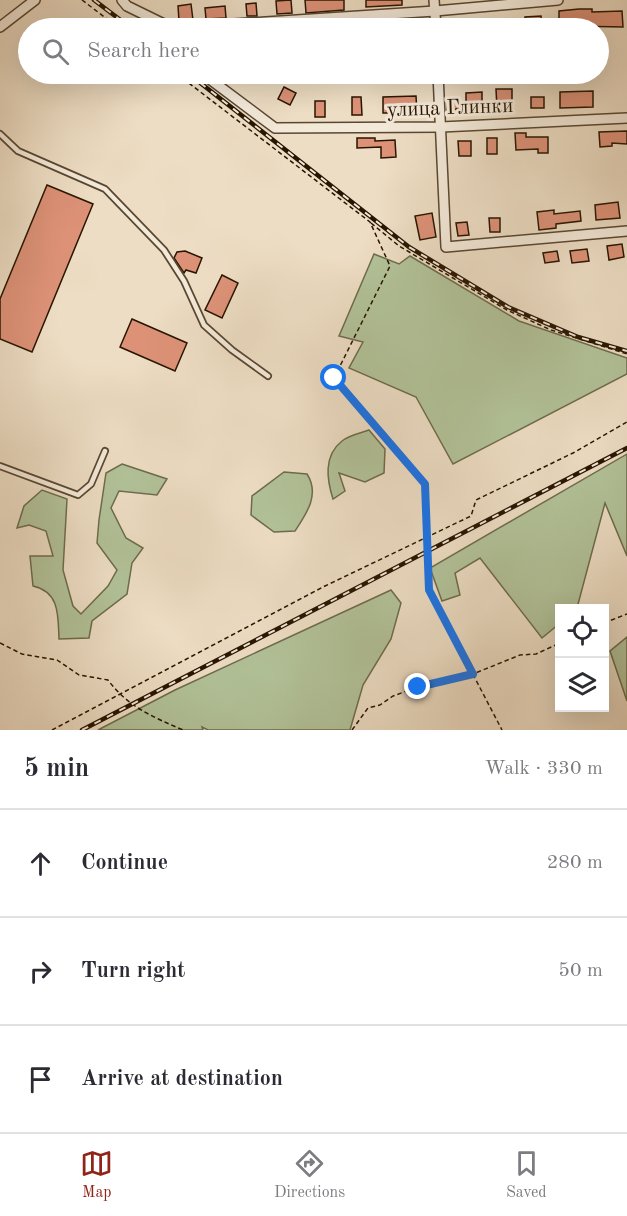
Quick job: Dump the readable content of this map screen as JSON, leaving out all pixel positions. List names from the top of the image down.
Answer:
{
  "streets": {
    "street": ["улица Глинки"]
  },
  "page": {
    "search": "Search here",
    "heading": ["5 min", "Walk · 330 m"],
    "list": [
      ["Continue", "280 m"],
      ["Turn right", "50 m"],
      "Arrive at destination"
    ],
    "nav": ["Map", "Directions", "Saved"]
  }
}
